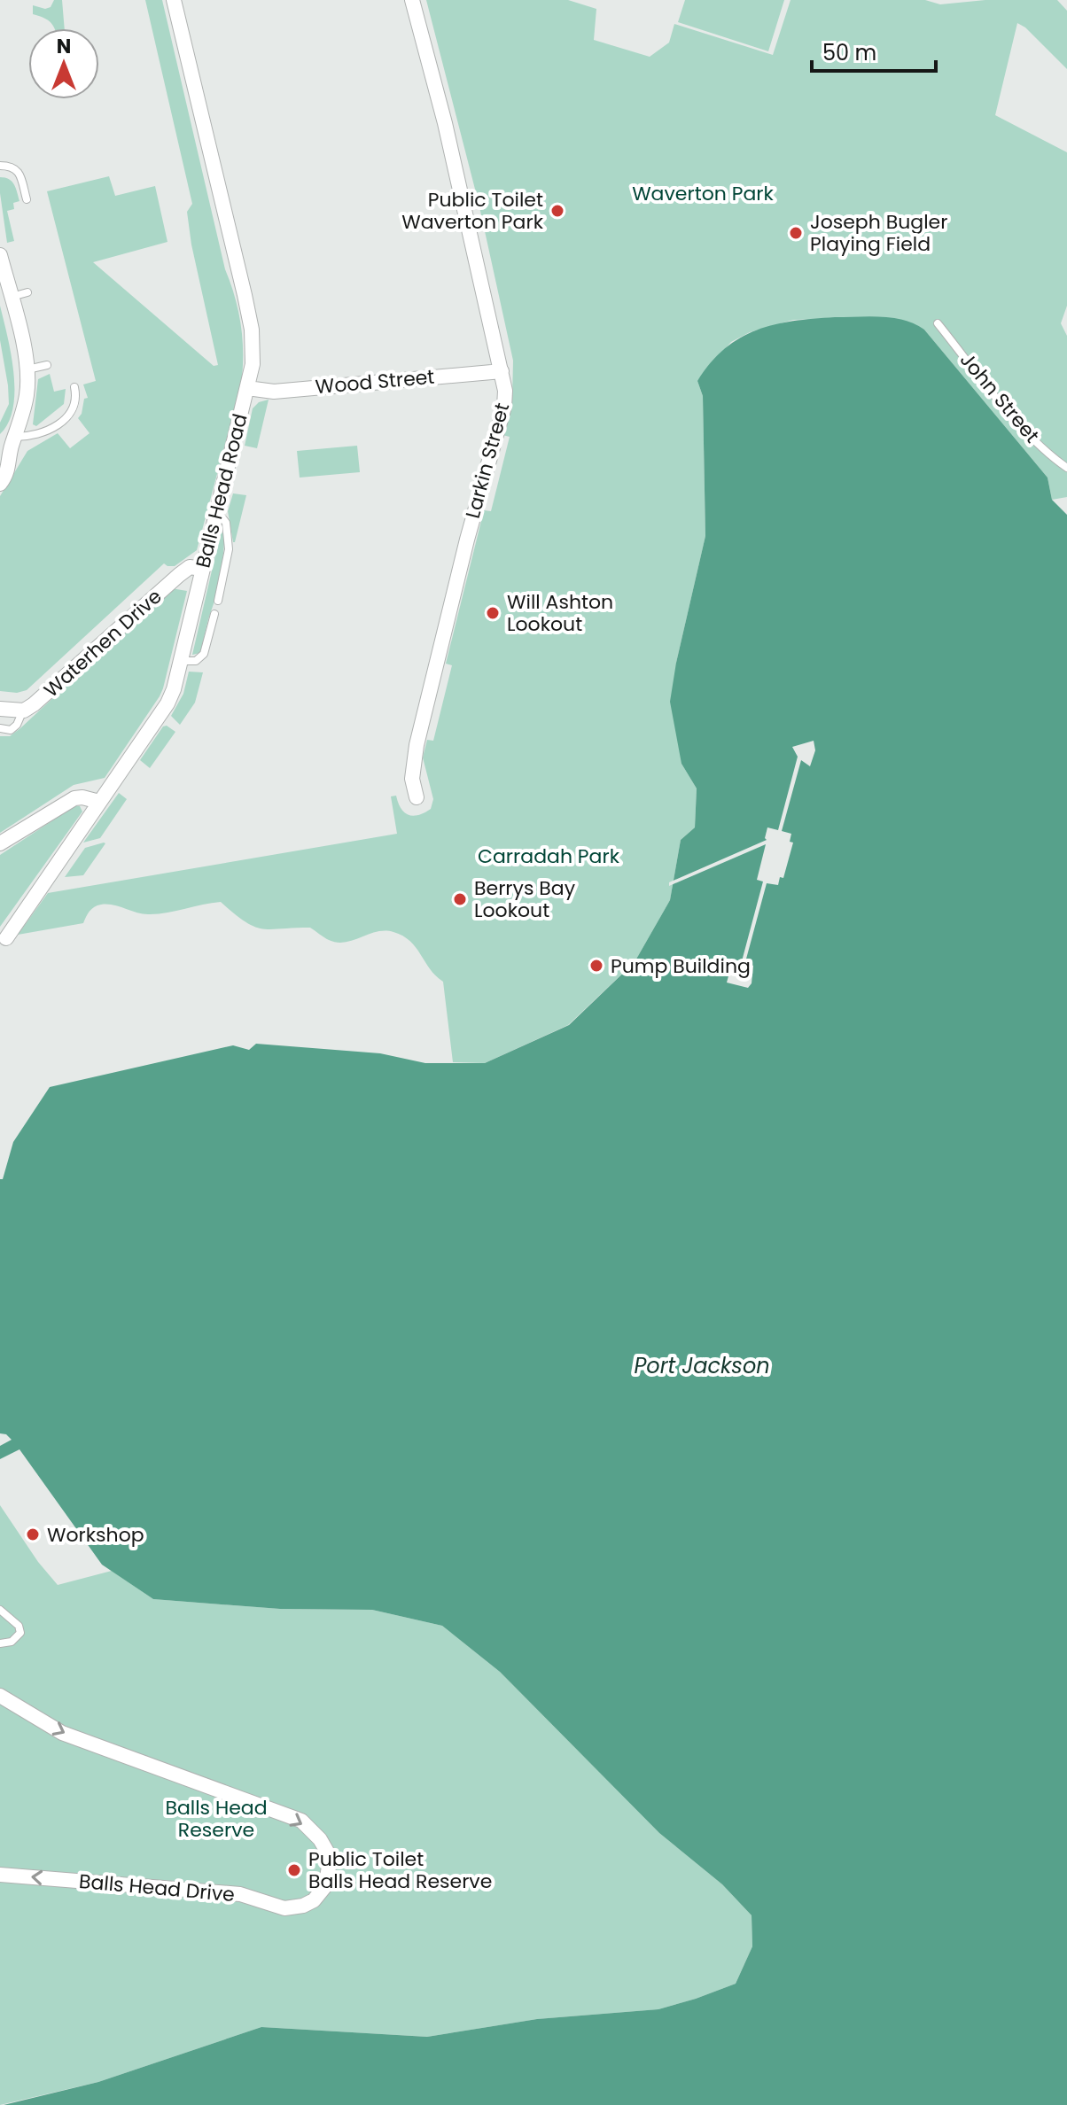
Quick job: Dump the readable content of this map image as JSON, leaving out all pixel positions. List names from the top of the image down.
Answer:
{
  "streets": {
    "street": [
      "Wood Street",
      "Larkin Street",
      "Balls Head Road",
      "Waterhen Drive",
      "Balls Head Drive"
    ],
    "lane": ["John Street"]
  },
  "crossings": [
    ["Wood Street", "Larkin Street"],
    ["Wood Street", "Balls Head Road"],
    ["Balls Head Road", "Waterhen Drive"]
  ],
  "water": ["Port Jackson"],
  "parks": ["Waverton Park", "Carradah Park", "Balls Head Reserve"],
  "places": [
    "Public Toilet Waverton Park",
    "Joseph Bugler Playing Field",
    "Will Ashton Lookout",
    "Berrys Bay Lookout",
    "Pump Building",
    "Workshop",
    "Public Toilet Balls Head Reserve"
  ],
  "scale_bar": "50 m",
  "north": "top"
}
